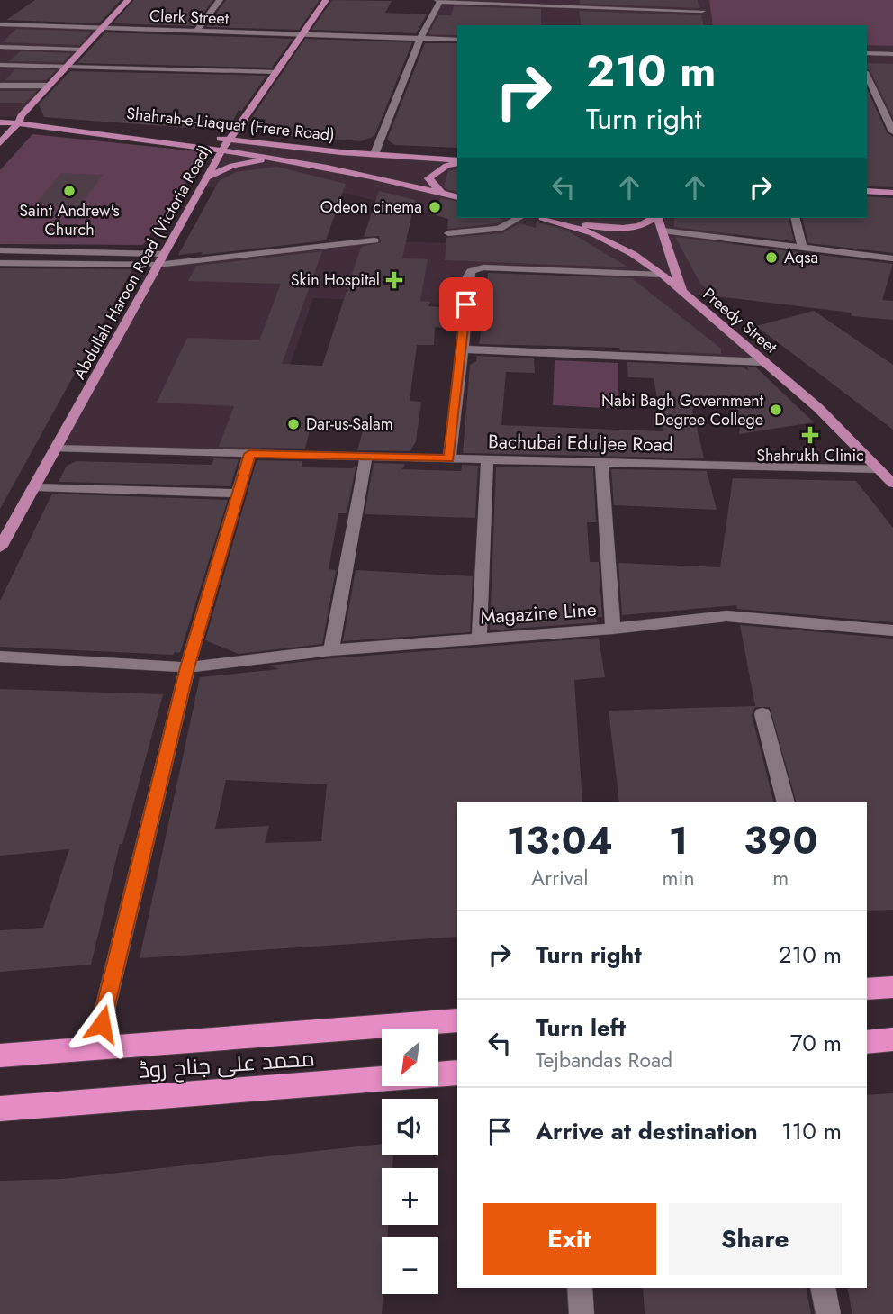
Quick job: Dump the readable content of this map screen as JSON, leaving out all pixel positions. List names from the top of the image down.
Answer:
{
  "streets": {
    "highway": ["محمد علی جناح روڈ"],
    "main road": ["Shahrah-e-Liaquat (Frere Road)", "Abdullah Haroon Road (Victoria Road)", "Preedy Street"],
    "street": ["Clerk Street", "Bachubai Eduljee Road", "Magazine Line"]
  },
  "crossings": [
    ["Clerk Street", "Abdullah Haroon Road (Victoria Road)"],
    ["Shahrah-e-Liaquat (Frere Road)", "Abdullah Haroon Road (Victoria Road)"],
    ["Abdullah Haroon Road (Victoria Road)", "Bachubai Eduljee Road"],
    ["Preedy Street", "Bachubai Eduljee Road"]
  ],
  "places": {
    "other": [
      "Saint Andrew's Church",
      "Odeon cinema",
      "Aqsa",
      "Nabi Bagh Government Degree College",
      "Dar-us-Salam"
    ],
    "health": ["Skin Hospital", "Shahrukh Clinic"]
  },
  "north": "bottom left",
  "page": {
    "turn": ["210 m", "Turn right"],
    "eta": [
      "13:04",
      "Arrival",
      "1",
      "min",
      "390",
      "m"
    ],
    "list": [
      {
        "name": "Turn right",
        "value": "210 m"
      },
      {
        "name": "Turn left",
        "note": "Tejbandas Road",
        "value": "70 m"
      },
      {
        "name": "Arrive at destination",
        "value": "110 m"
      }
    ],
    "map_buttons": ["+", "−"],
    "buttons": ["Exit", "Share"]
  }
}
